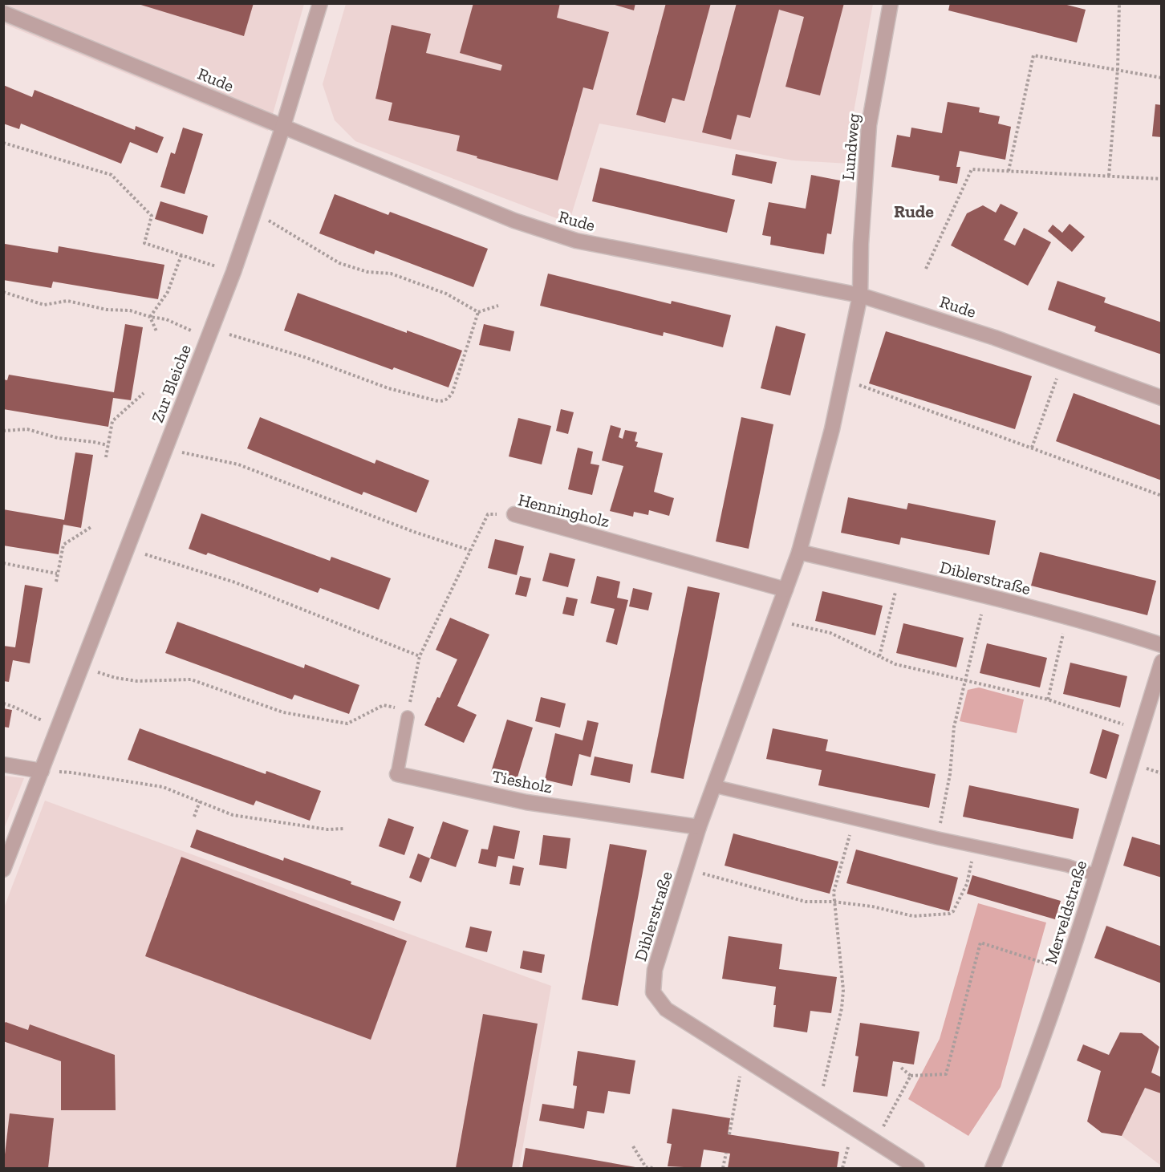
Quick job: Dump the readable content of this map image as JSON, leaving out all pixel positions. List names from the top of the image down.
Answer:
{
  "streets": {
    "street": [
      "Rude",
      "Lundweg",
      "Zur Bleiche",
      "Henningholz",
      "Diblerstraße",
      "Tiesholz",
      "Merveldstraße"
    ]
  },
  "crossings": [
    ["Rude", "Lundweg"],
    ["Rude", "Zur Bleiche"],
    ["Rude", "Diblerstraße"],
    ["Lundweg", "Diblerstraße"],
    ["Henningholz", "Diblerstraße"],
    ["Henningholz", "Tiesholz"],
    ["Diblerstraße", "Tiesholz"]
  ],
  "districts": ["Rude"]
}
